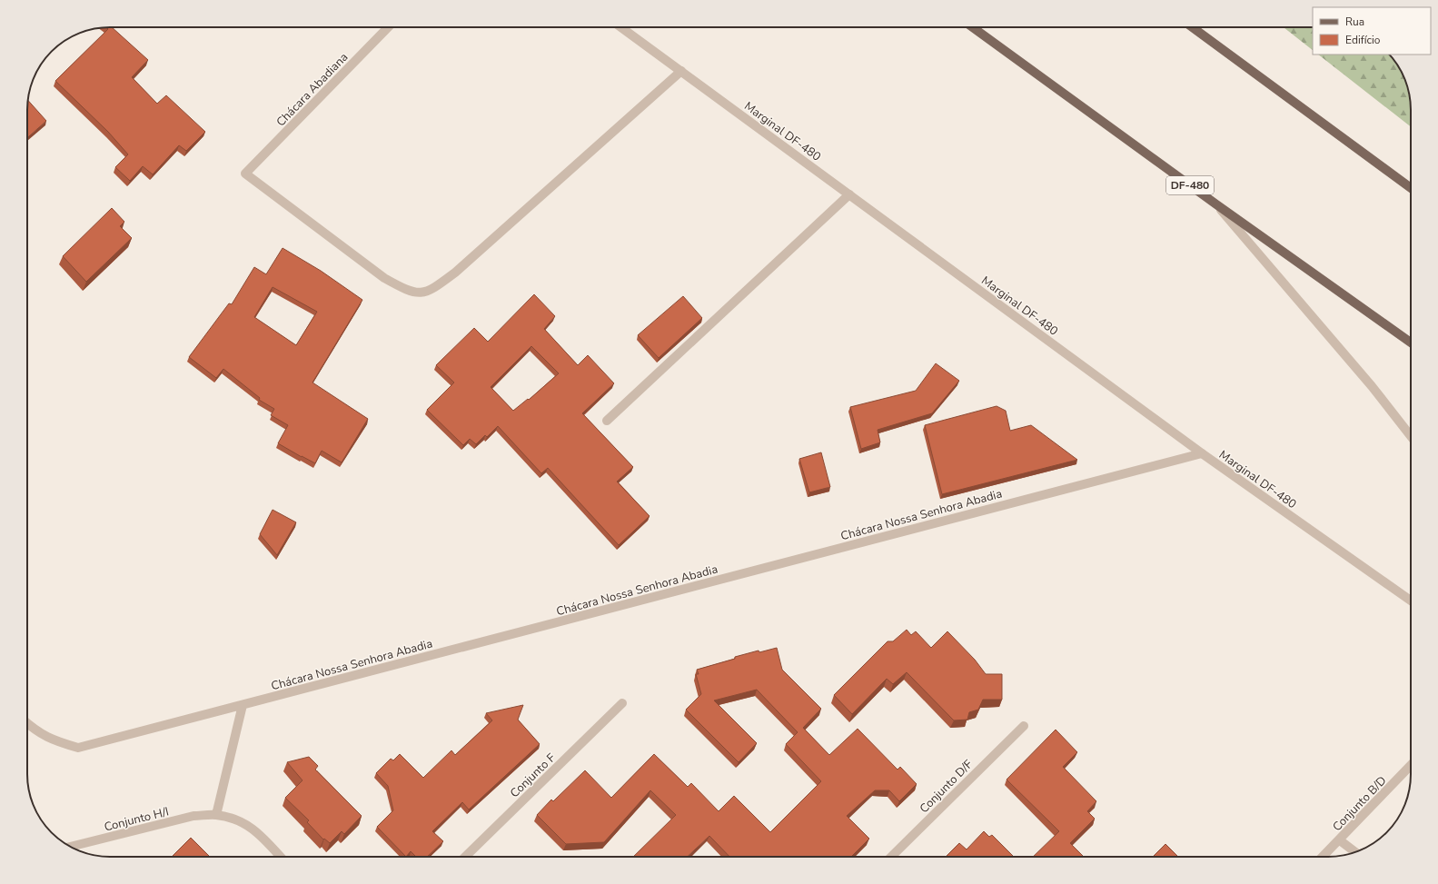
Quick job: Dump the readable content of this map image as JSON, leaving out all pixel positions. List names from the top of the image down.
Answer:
{
  "streets": {
    "main road": ["DF-480"],
    "street": [
      "Chácara Abadiana",
      "Marginal DF-480",
      "Chácara Nossa Senhora Abadia",
      "Conjunto F",
      "Conjunto D/F",
      "Conjunto B/D",
      "Conjunto H/I"
    ]
  },
  "crossings": [
    ["Chácara Abadiana", "Marginal DF-480"],
    ["Marginal DF-480", "Chácara Nossa Senhora Abadia"]
  ],
  "legend": ["Rua", "Edifício"]
}
